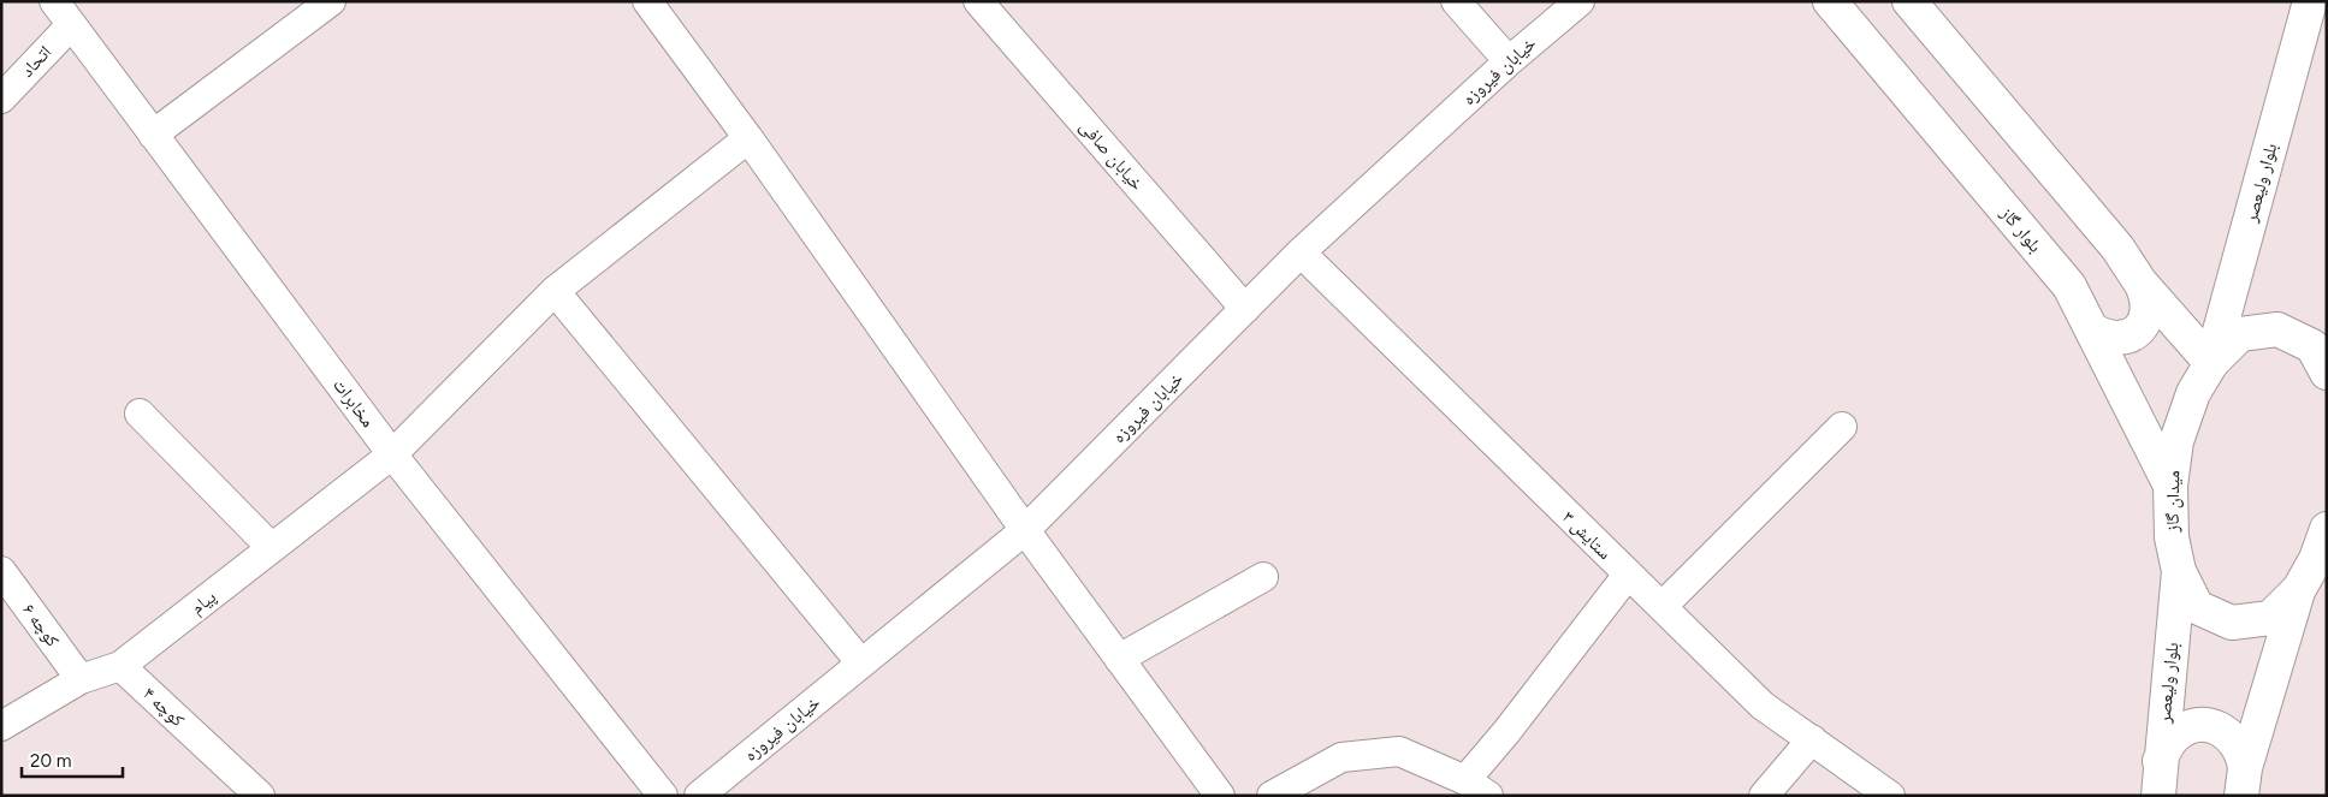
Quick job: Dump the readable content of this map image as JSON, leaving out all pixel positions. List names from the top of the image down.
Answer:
{
  "streets": {
    "main road": ["بلوار ولیعصر", "بلوار گاز", "میدان گاز"],
    "street": [
      "اتحاد",
      "خیابان فیروزه",
      "خیابان صافی",
      "مخابرات",
      "ستایش ۳",
      "پیام",
      "کوچه ۶",
      "کوچه ۴"
    ]
  },
  "crossings": [
    ["اتحاد", "مخابرات"],
    ["خیابان فیروزه", "خیابان صافی"],
    ["خیابان فیروزه", "ستایش ۳"],
    ["بلوار ولیعصر", "میدان گاز"],
    ["بلوار گاز", "میدان گاز"],
    ["مخابرات", "پیام"],
    ["پیام", "کوچه ۶"],
    ["پیام", "کوچه ۴"]
  ],
  "scale_bar": "20 m"
}
